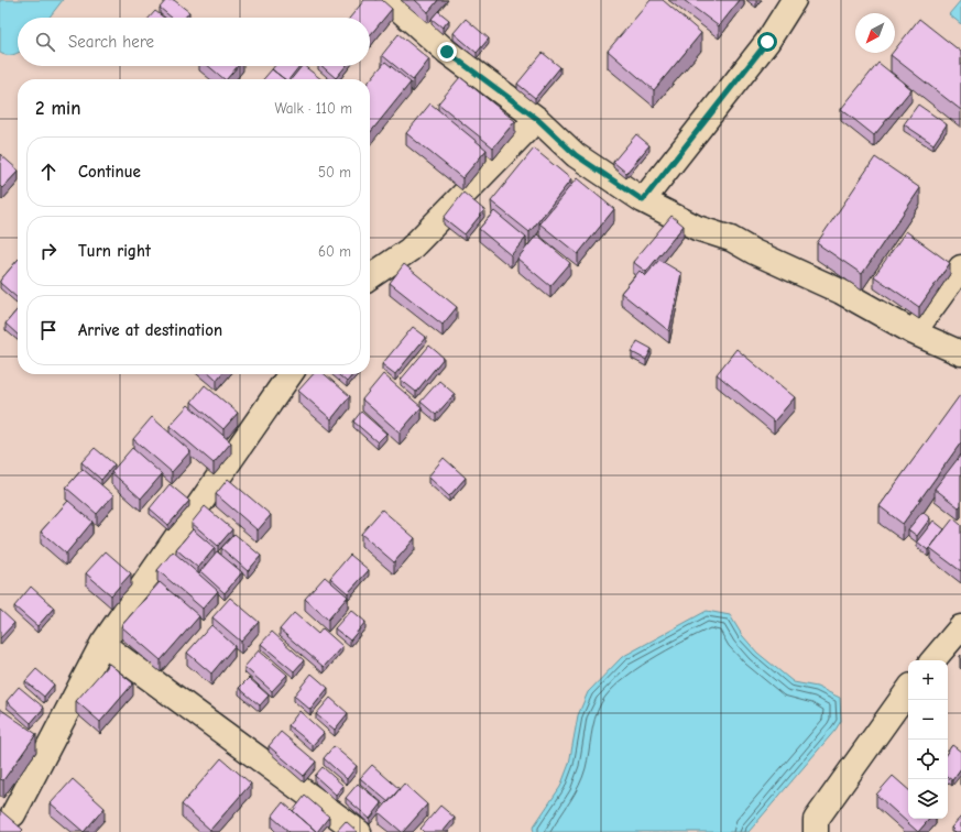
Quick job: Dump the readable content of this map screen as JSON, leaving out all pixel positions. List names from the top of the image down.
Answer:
{
  "north": "bottom left",
  "page": {
    "search": "Search here",
    "heading": ["2 min", "Walk · 110 m"],
    "list": [
      ["Continue", "50 m"],
      ["Turn right", "60 m"],
      "Arrive at destination"
    ],
    "map_buttons": ["+", "−"]
  }
}
